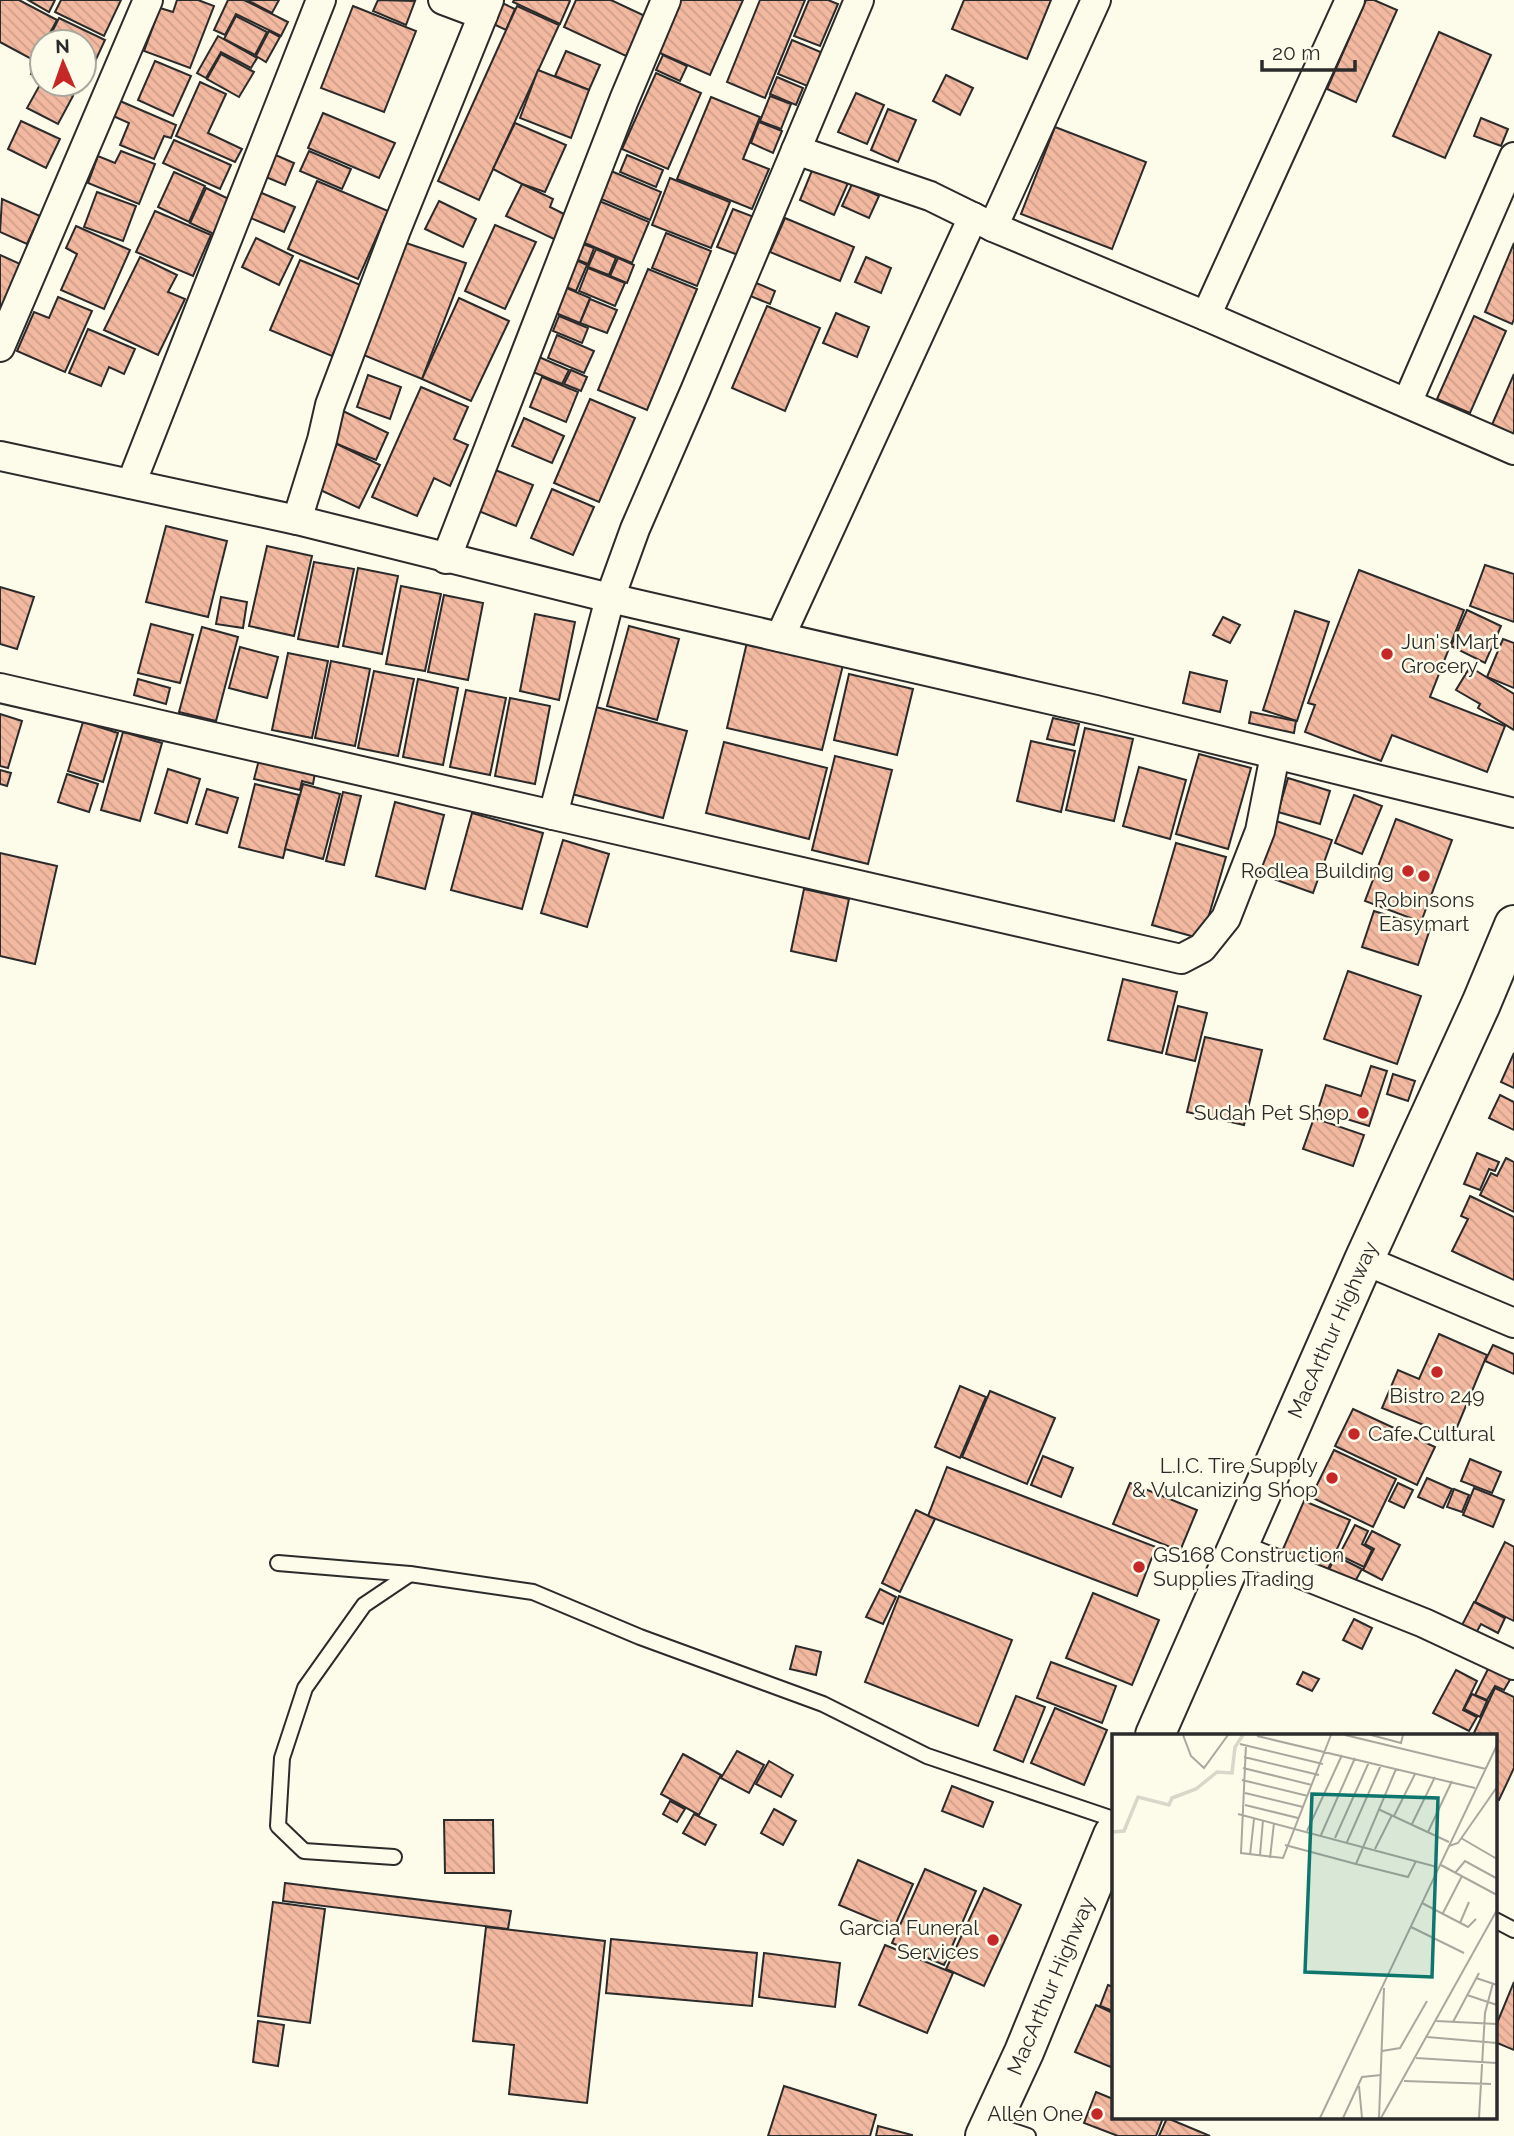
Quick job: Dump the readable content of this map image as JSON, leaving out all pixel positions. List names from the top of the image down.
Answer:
{
  "streets": {
    "highway": ["MacArthur Highway"]
  },
  "places": [
    "Jun's Mart Grocery",
    "Rodlea Building",
    "Robinsons Easymart",
    "Sudah Pet Shop",
    "Bistro 249",
    "Cafe Cultural",
    "L.I.C. Tire Supply & Vulcanizing Shop",
    "GS168 Construction Supplies Trading",
    "Garcia Funeral Services",
    "Allen One"
  ],
  "scale_bar": "20 m",
  "north": "top"
}
